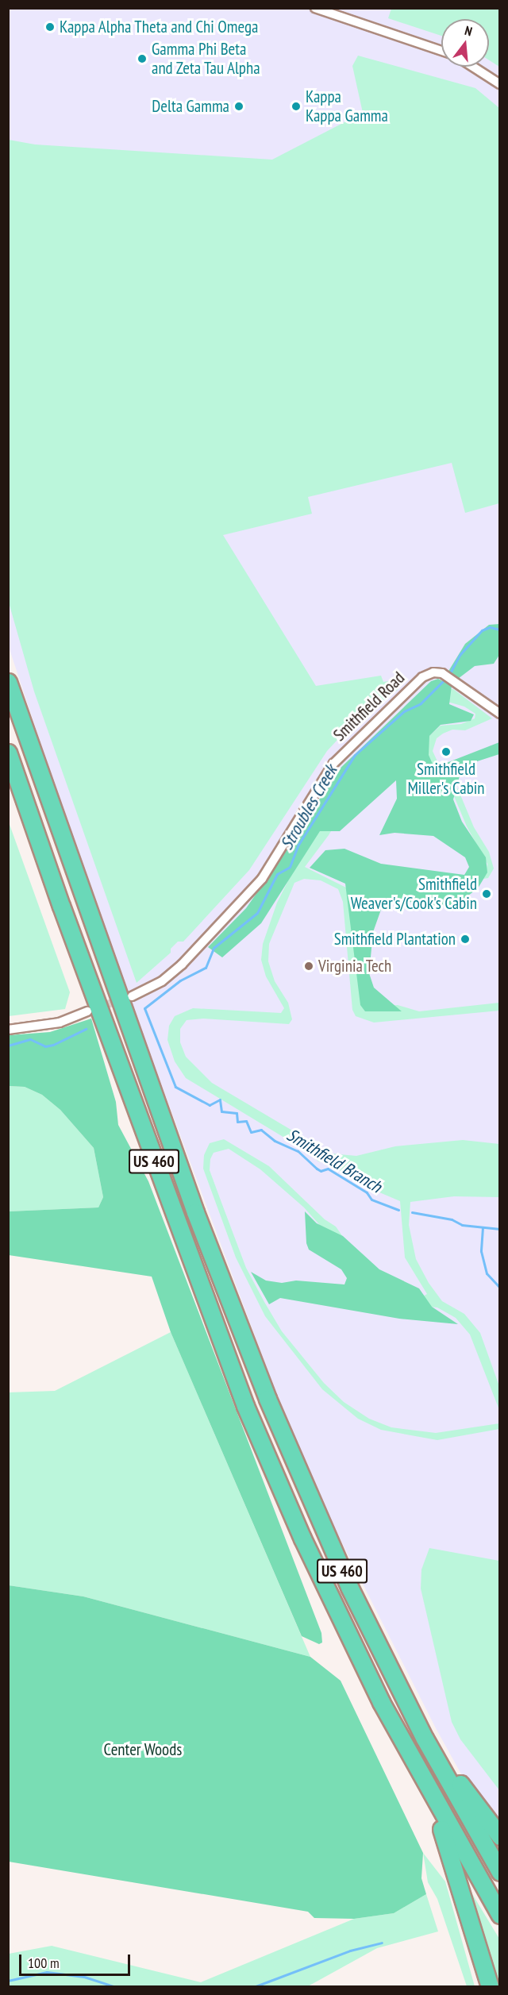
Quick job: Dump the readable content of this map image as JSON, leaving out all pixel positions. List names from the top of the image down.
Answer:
{
  "streets": {
    "highway": ["US 460"],
    "street": ["Smithfield Road"]
  },
  "water": ["Stroubles Creek", "Smithfield Branch"],
  "parks": ["Center Woods"],
  "places": [
    "Kappa Alpha Theta and Chi Omega",
    "Gamma Phi Beta and Zeta Tau Alpha",
    "Delta Gamma",
    "Kappa Kappa Gamma",
    "Smithfield Miller's Cabin",
    "Smithfield Weaver's/Cook's Cabin",
    "Smithfield Plantation",
    "Virginia Tech"
  ],
  "scale_bar": "100 m",
  "north": "top"
}
